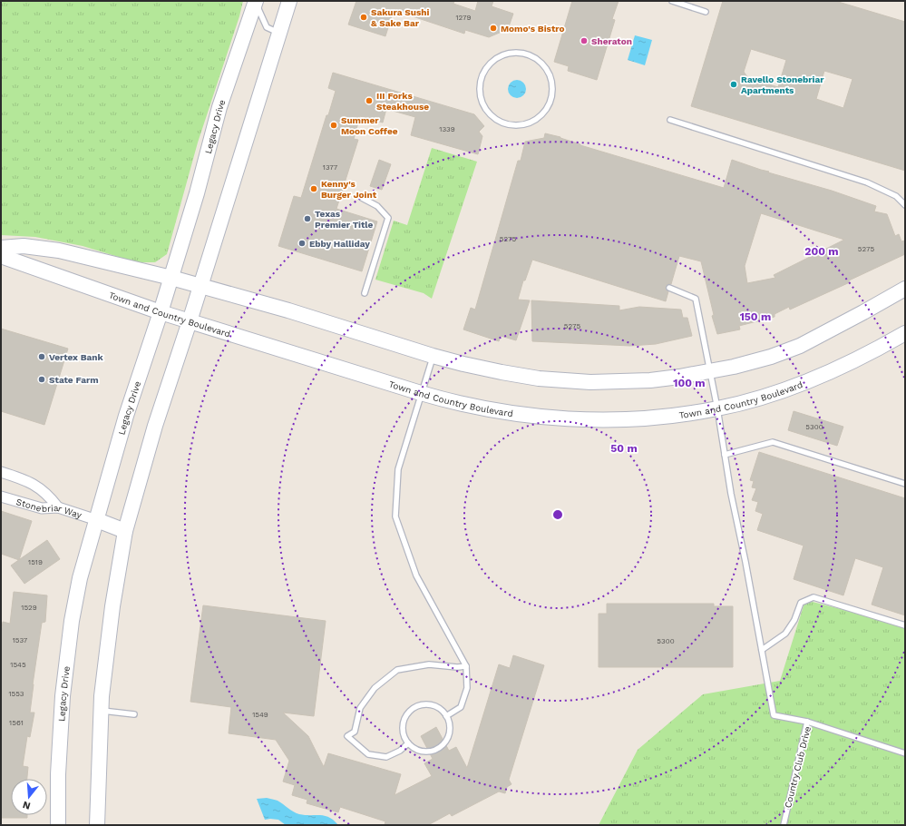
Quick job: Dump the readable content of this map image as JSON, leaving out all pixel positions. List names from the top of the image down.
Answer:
{
  "streets": {
    "main road": ["Legacy Drive", "Town and Country Boulevard"],
    "street": ["Stonebriar Way"],
    "lane": ["Country Club Drive"]
  },
  "crossings": [
    ["Legacy Drive", "Town and Country Boulevard"],
    ["Legacy Drive", "Stonebriar Way"]
  ],
  "places": [
    "Sakura Sushi & Sake Bar",
    "Momo's Bistro",
    "Sheraton",
    "Ravello Stonebriar Apartments",
    "III Forks Steakhouse",
    "Summer Moon Coffee",
    "Kenny's Burger Joint",
    "Texas Premier Title",
    "Ebby Halliday",
    "Vertex Bank",
    "State Farm"
  ],
  "house_numbers": [
    "1279",
    "1339",
    "1377",
    "5275",
    "5275",
    "5275",
    "5300",
    "1519",
    "1529",
    "1537",
    "5300",
    "1545",
    "1553",
    "1549",
    "1561"
  ],
  "north": "bottom",
  "rings": [
    "200 m",
    "150 m",
    "100 m",
    "50 m"
  ]
}
